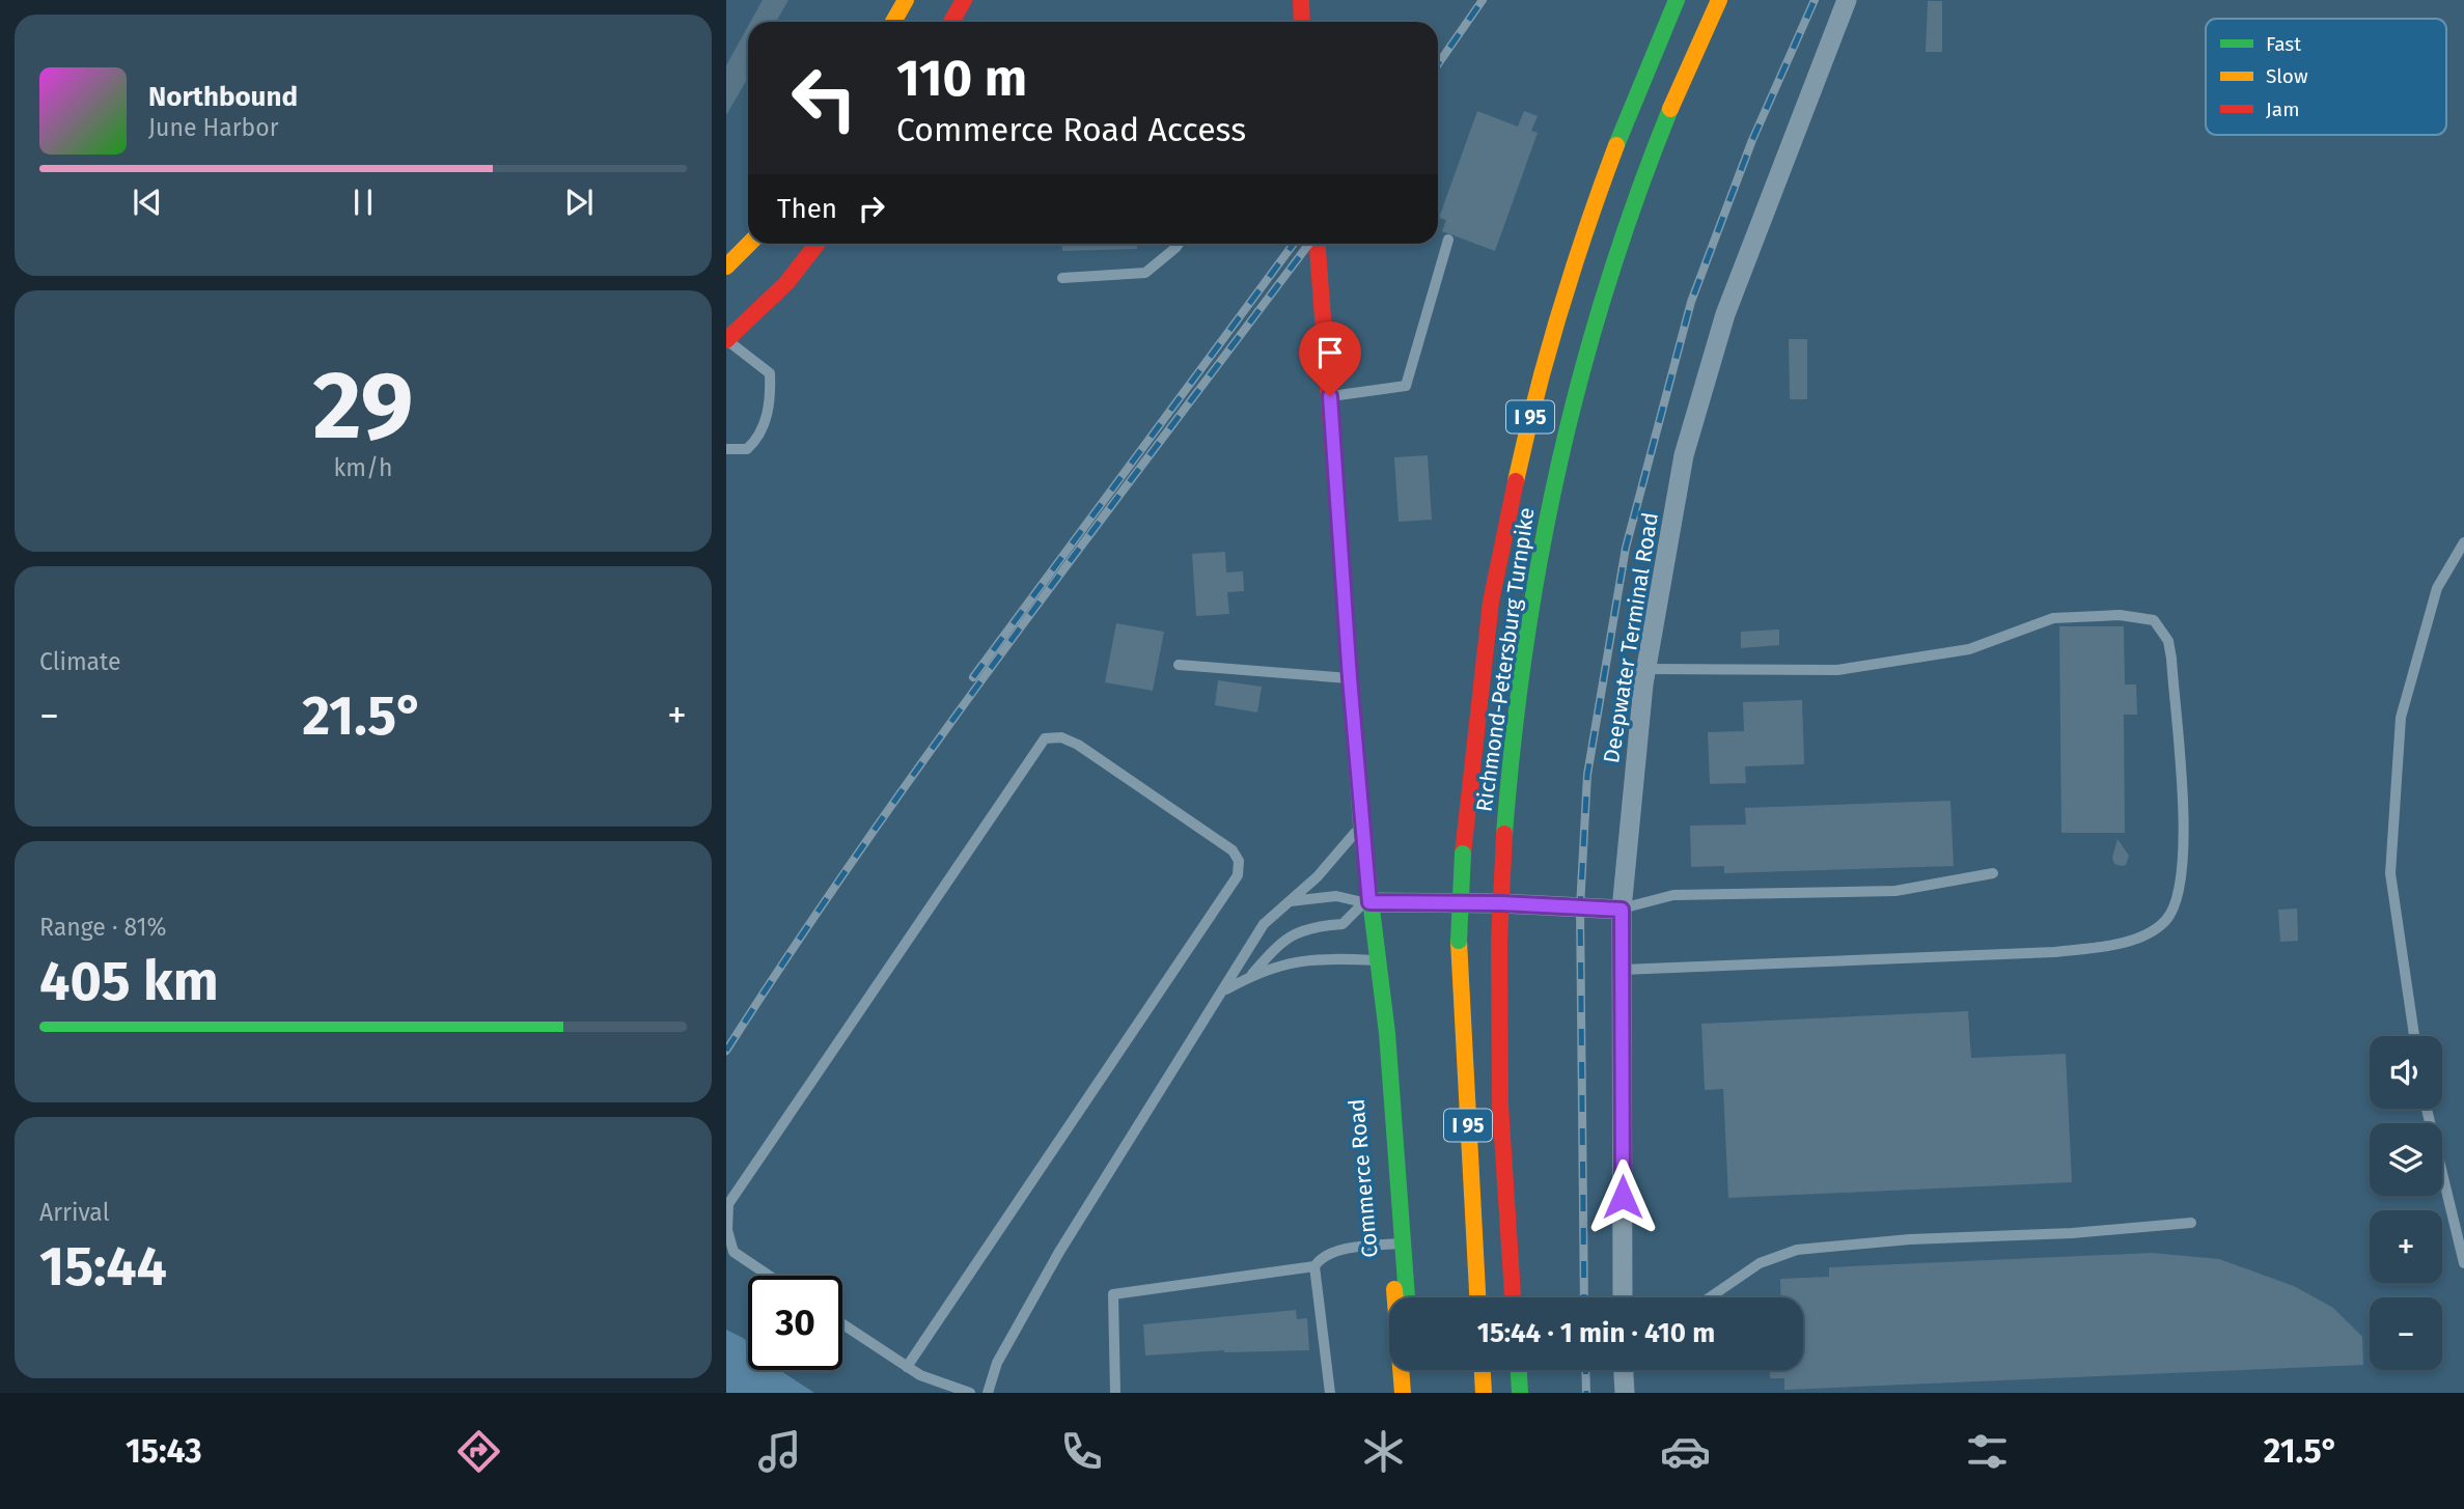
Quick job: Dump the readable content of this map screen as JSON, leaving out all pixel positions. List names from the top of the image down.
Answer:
{
  "streets": {
    "main road": ["I 95", "Richmond-Petersburg Turnpike", "Commerce Road"],
    "street": ["Deepwater Terminal Road"]
  },
  "legend": ["Fast", "Slow", "Jam"],
  "page": {
    "turn": ["110 m", "Commerce Road Access"],
    "song": ["Northbound", "June Harbor"],
    "then": "Then",
    "tile": [
      ["29", "km/h"],
      "Climate",
      ["Range · 81%", "405 km"],
      ["Arrival", "15:44"]
    ],
    "heat": ["−", "21.5°", "+"],
    "map_buttons": ["+", "−"],
    "limit": "30",
    "trip": "15:44 · 1 min · 410 m",
    "tabs": ["15:43", "21.5°"]
  }
}
